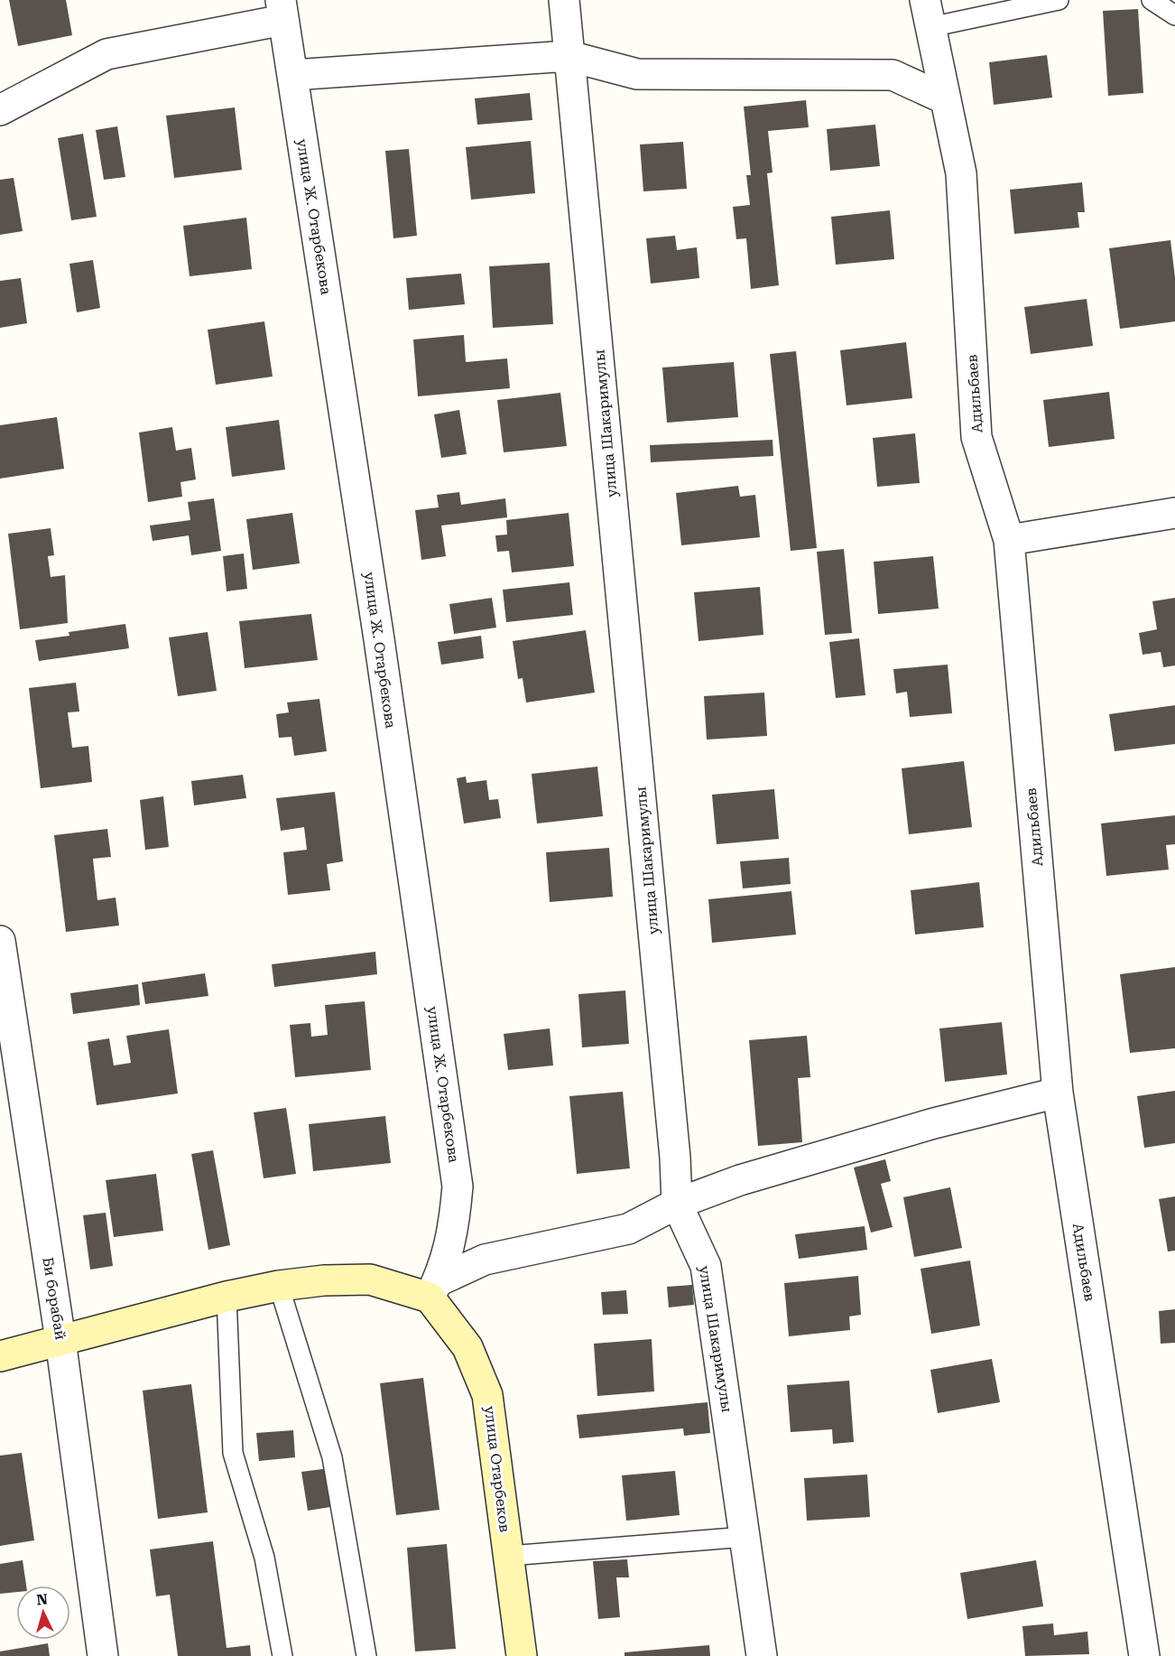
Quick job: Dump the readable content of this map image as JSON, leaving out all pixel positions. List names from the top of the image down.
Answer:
{
  "streets": {
    "main road": ["улица Отарбеков"],
    "street": [
      "улица Ж. Отарбекова",
      "Адильбаев",
      "улица Шакаримулы",
      "Би борабай"
    ]
  },
  "crossings": [
    ["улица Ж. Отарбекова", "улица Отарбеков"]
  ],
  "north": "top"
}
